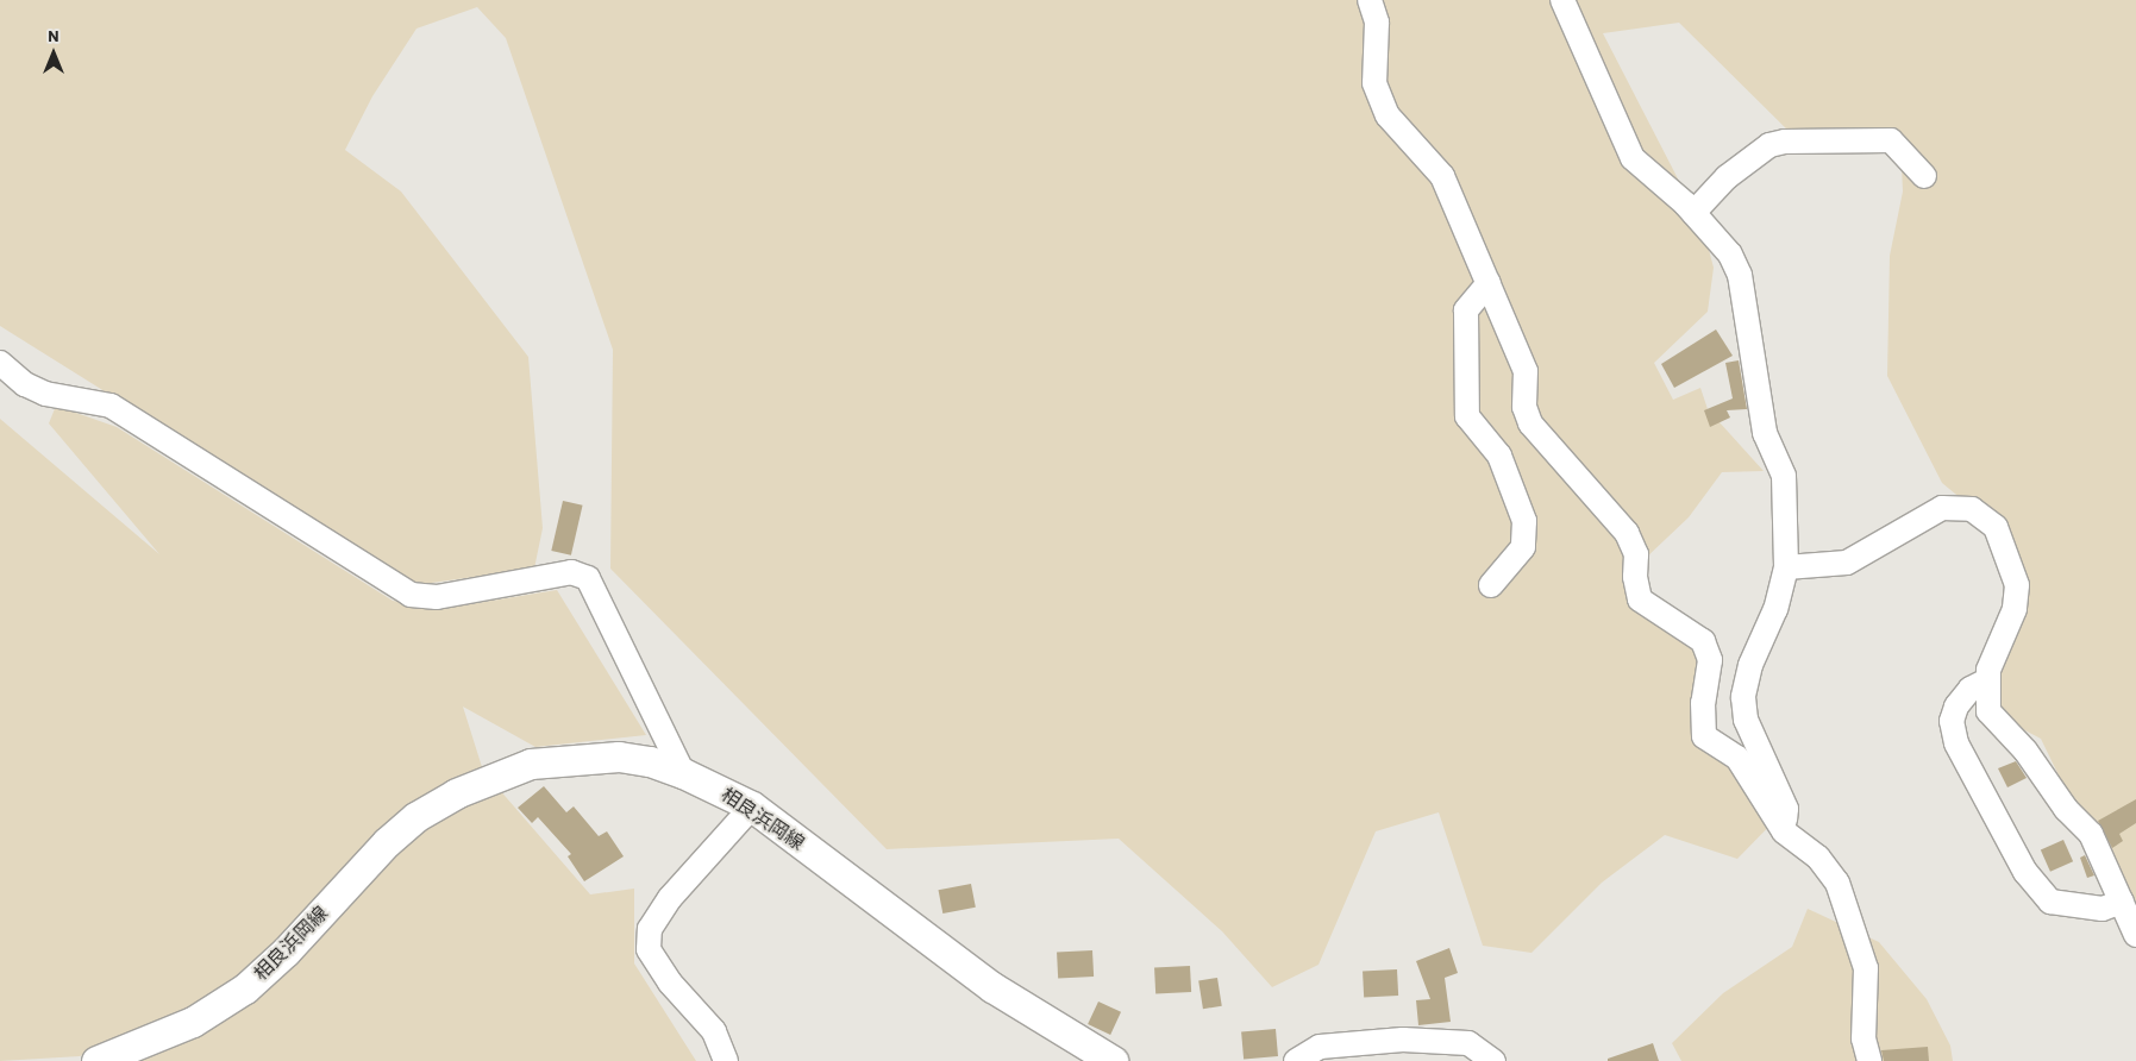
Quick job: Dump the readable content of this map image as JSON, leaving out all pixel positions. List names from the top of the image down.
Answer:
{
  "streets": {
    "main road": ["相良浜岡線"]
  },
  "north": "top"
}
